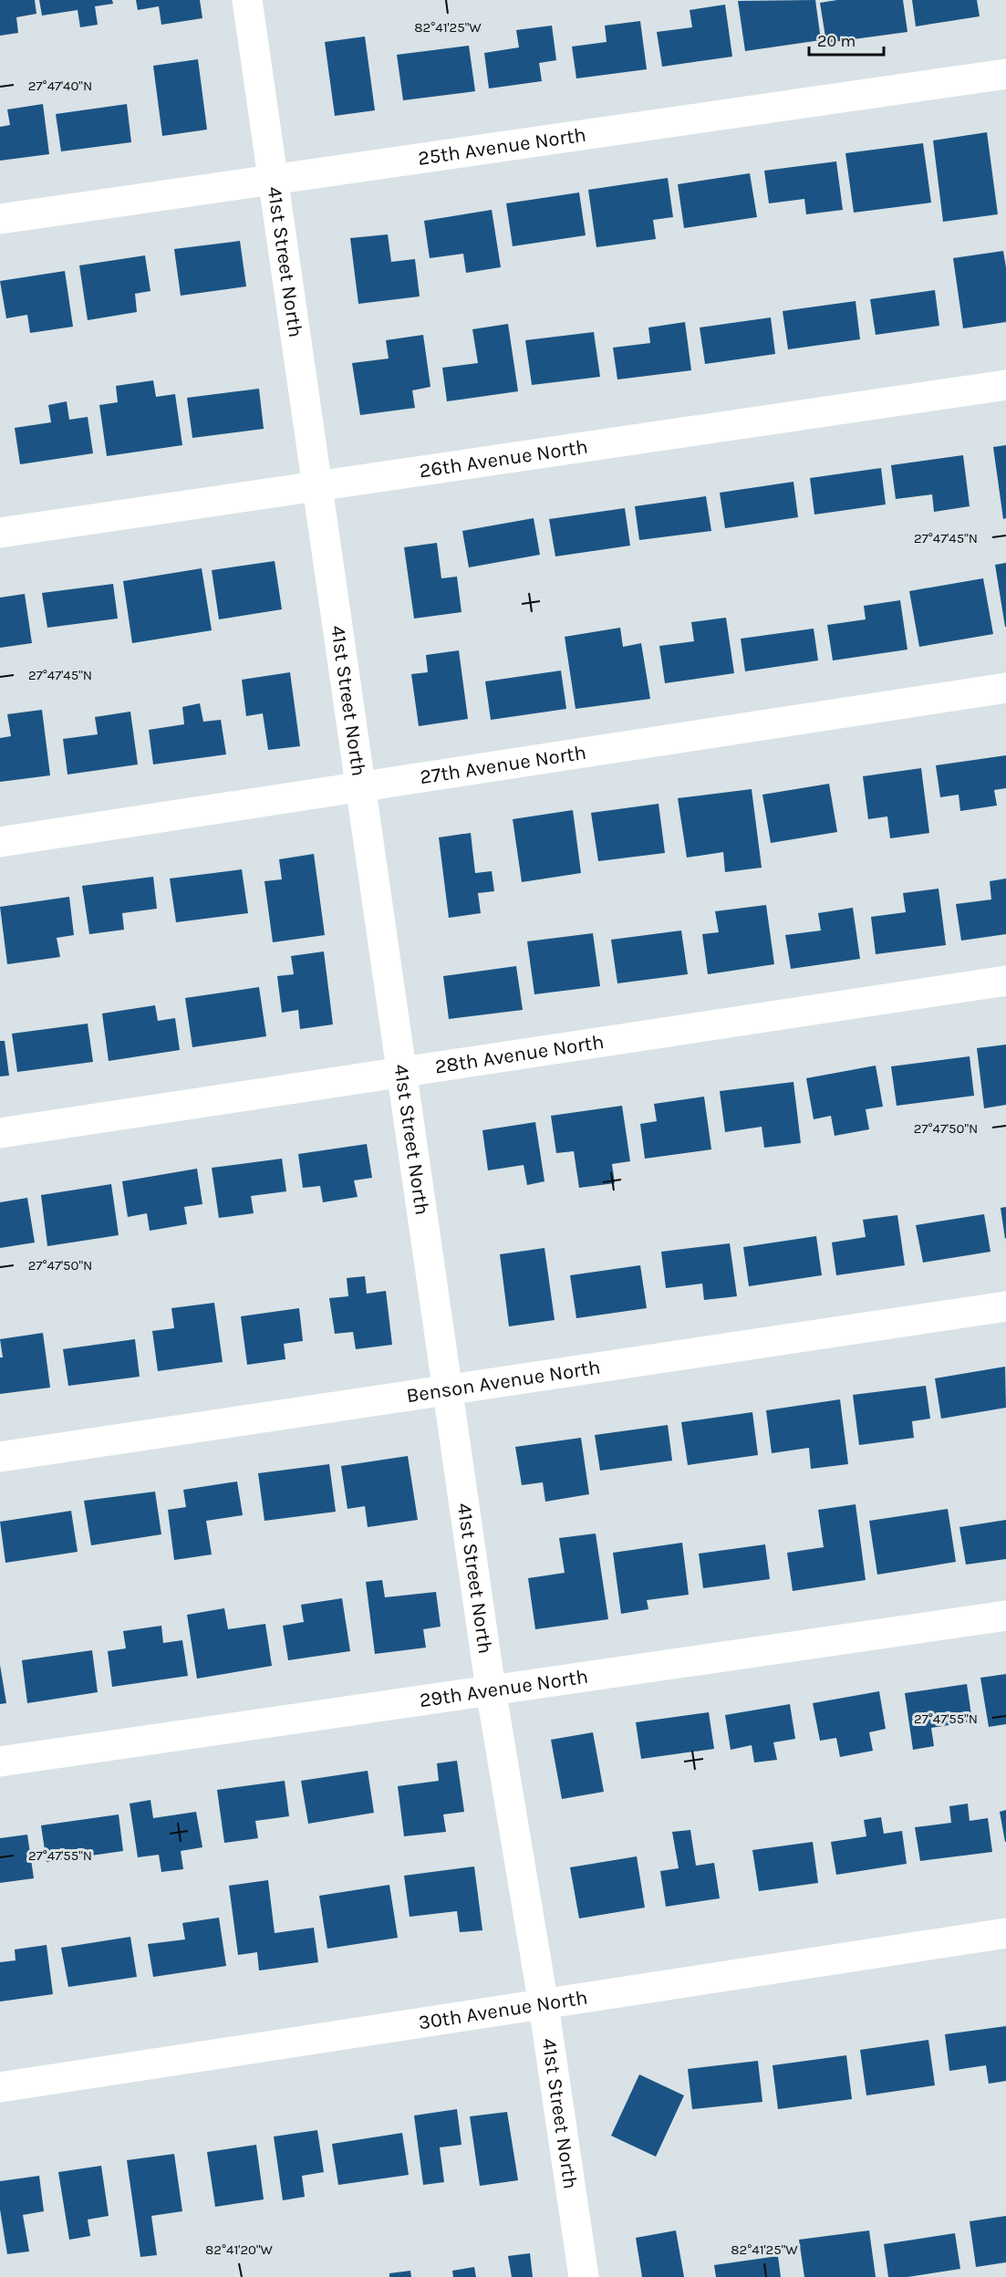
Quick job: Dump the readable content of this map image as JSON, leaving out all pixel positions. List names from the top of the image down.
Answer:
{
  "streets": {
    "street": [
      "25th Avenue North",
      "41st Street North",
      "26th Avenue North",
      "27th Avenue North",
      "28th Avenue North",
      "Benson Avenue North",
      "29th Avenue North",
      "30th Avenue North"
    ]
  },
  "crossings": [
    ["25th Avenue North", "41st Street North"],
    ["41st Street North", "26th Avenue North"],
    ["41st Street North", "27th Avenue North"],
    ["41st Street North", "28th Avenue North"],
    ["41st Street North", "Benson Avenue North"],
    ["41st Street North", "29th Avenue North"],
    ["41st Street North", "30th Avenue North"]
  ],
  "scale_bar": "20 m",
  "coordinates": [
    "82°41'25\"W",
    "27°47'40\"N",
    "27°47'45\"N",
    "27°47'50\"N",
    "27°47'55\"N",
    "82°41'20\"W"
  ]
}
